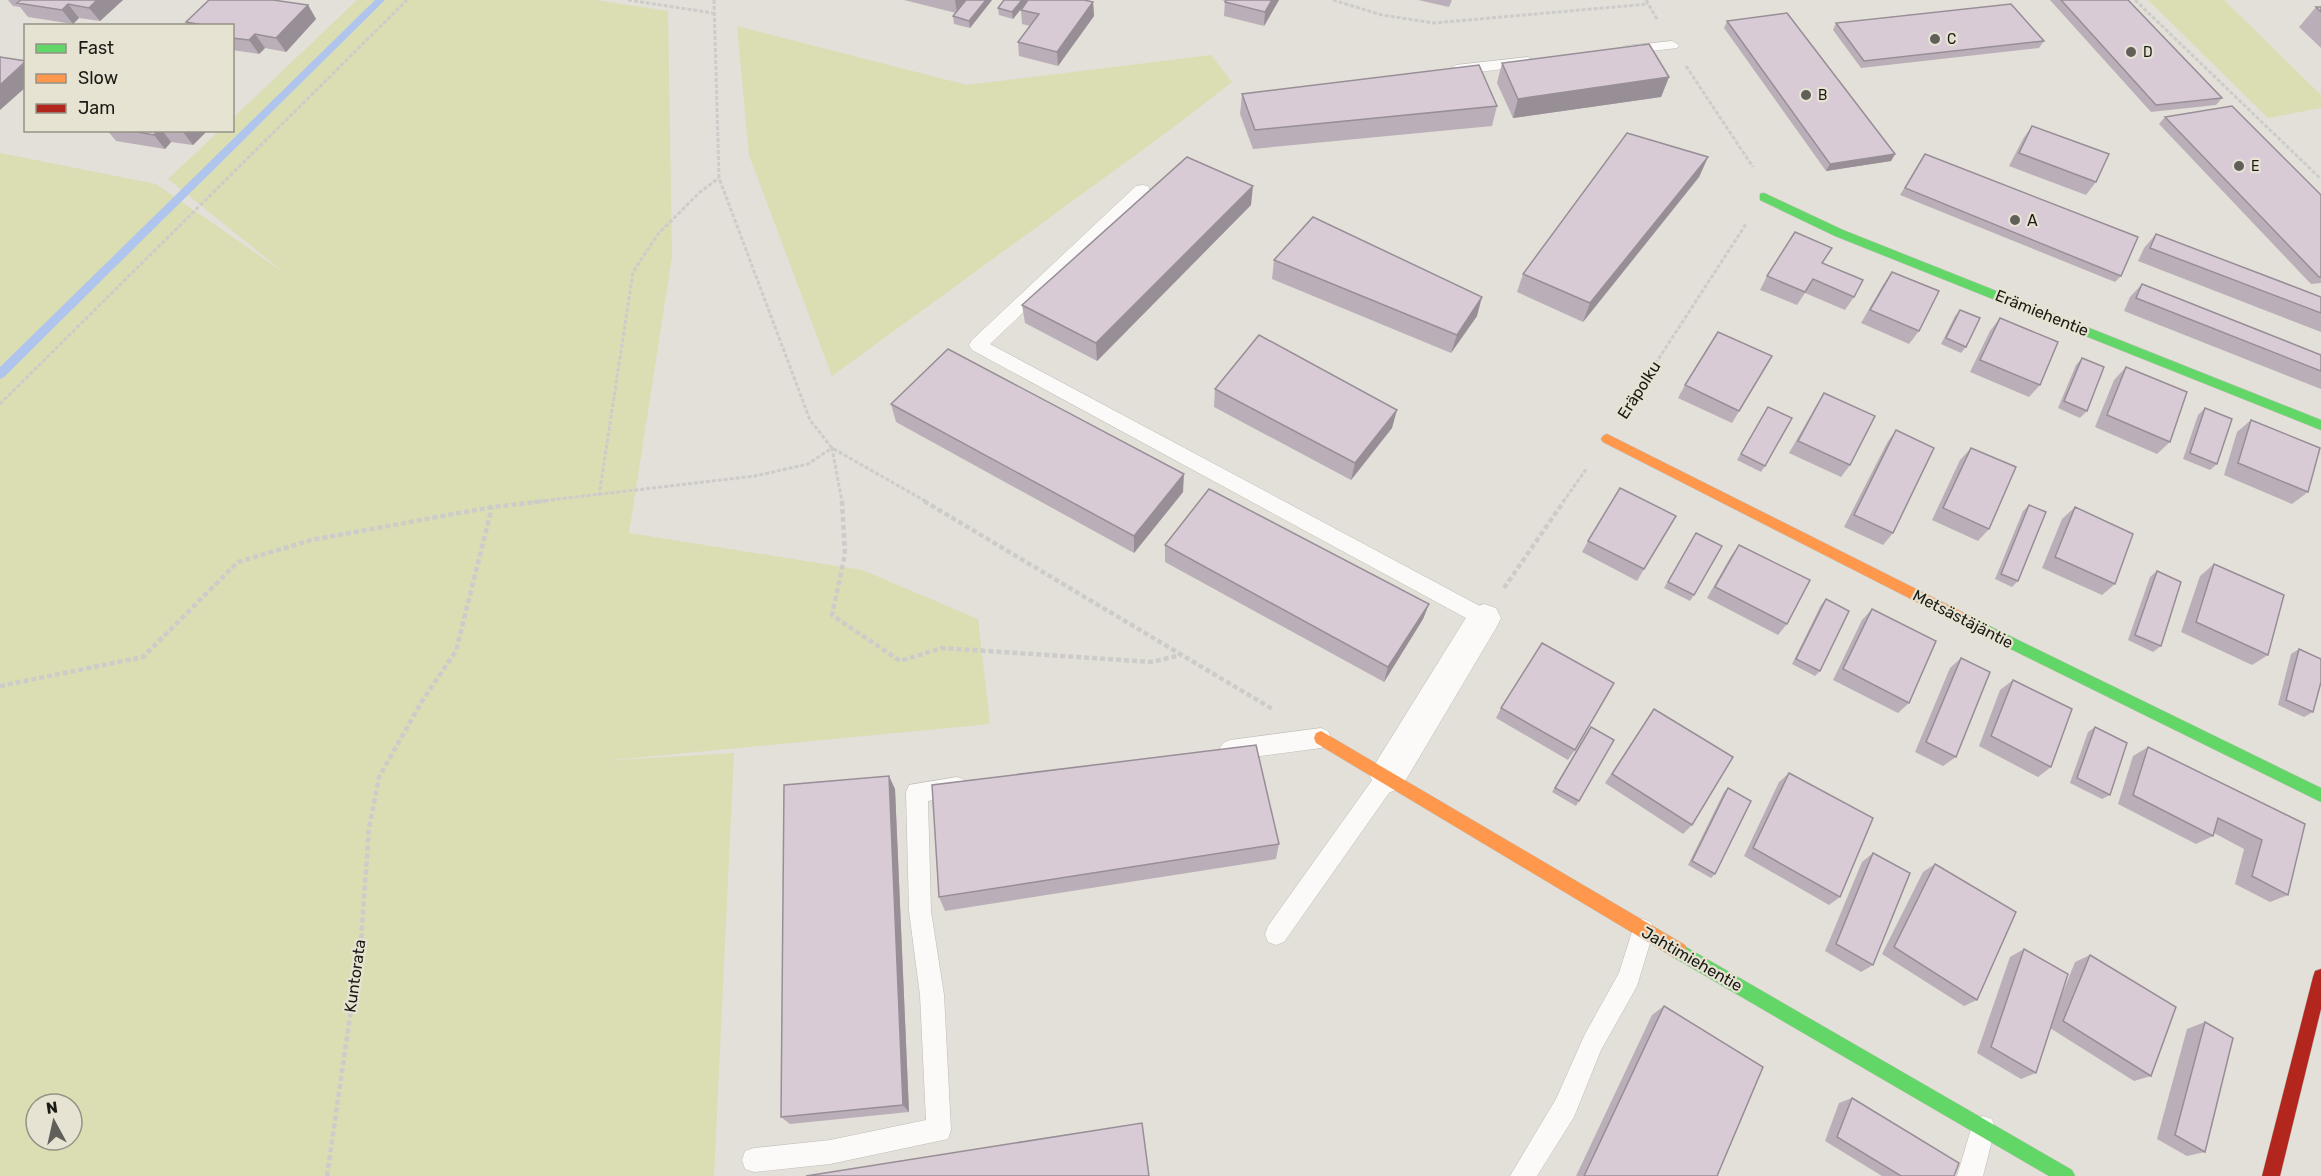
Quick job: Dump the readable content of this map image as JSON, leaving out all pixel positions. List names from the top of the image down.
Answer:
{
  "streets": {
    "street": ["Erämiehentie", "Metsästäjäntie", "Jahtimiehentie"],
    "path": ["Eräpolku", "Kuntorata"]
  },
  "crossings": [
    ["Erämiehentie", "Eräpolku"],
    ["Eräpolku", "Metsästäjäntie"]
  ],
  "places": [
    "C",
    "D",
    "B",
    "E",
    "A"
  ],
  "legend": ["Fast", "Slow", "Jam"],
  "north": "top"
}
